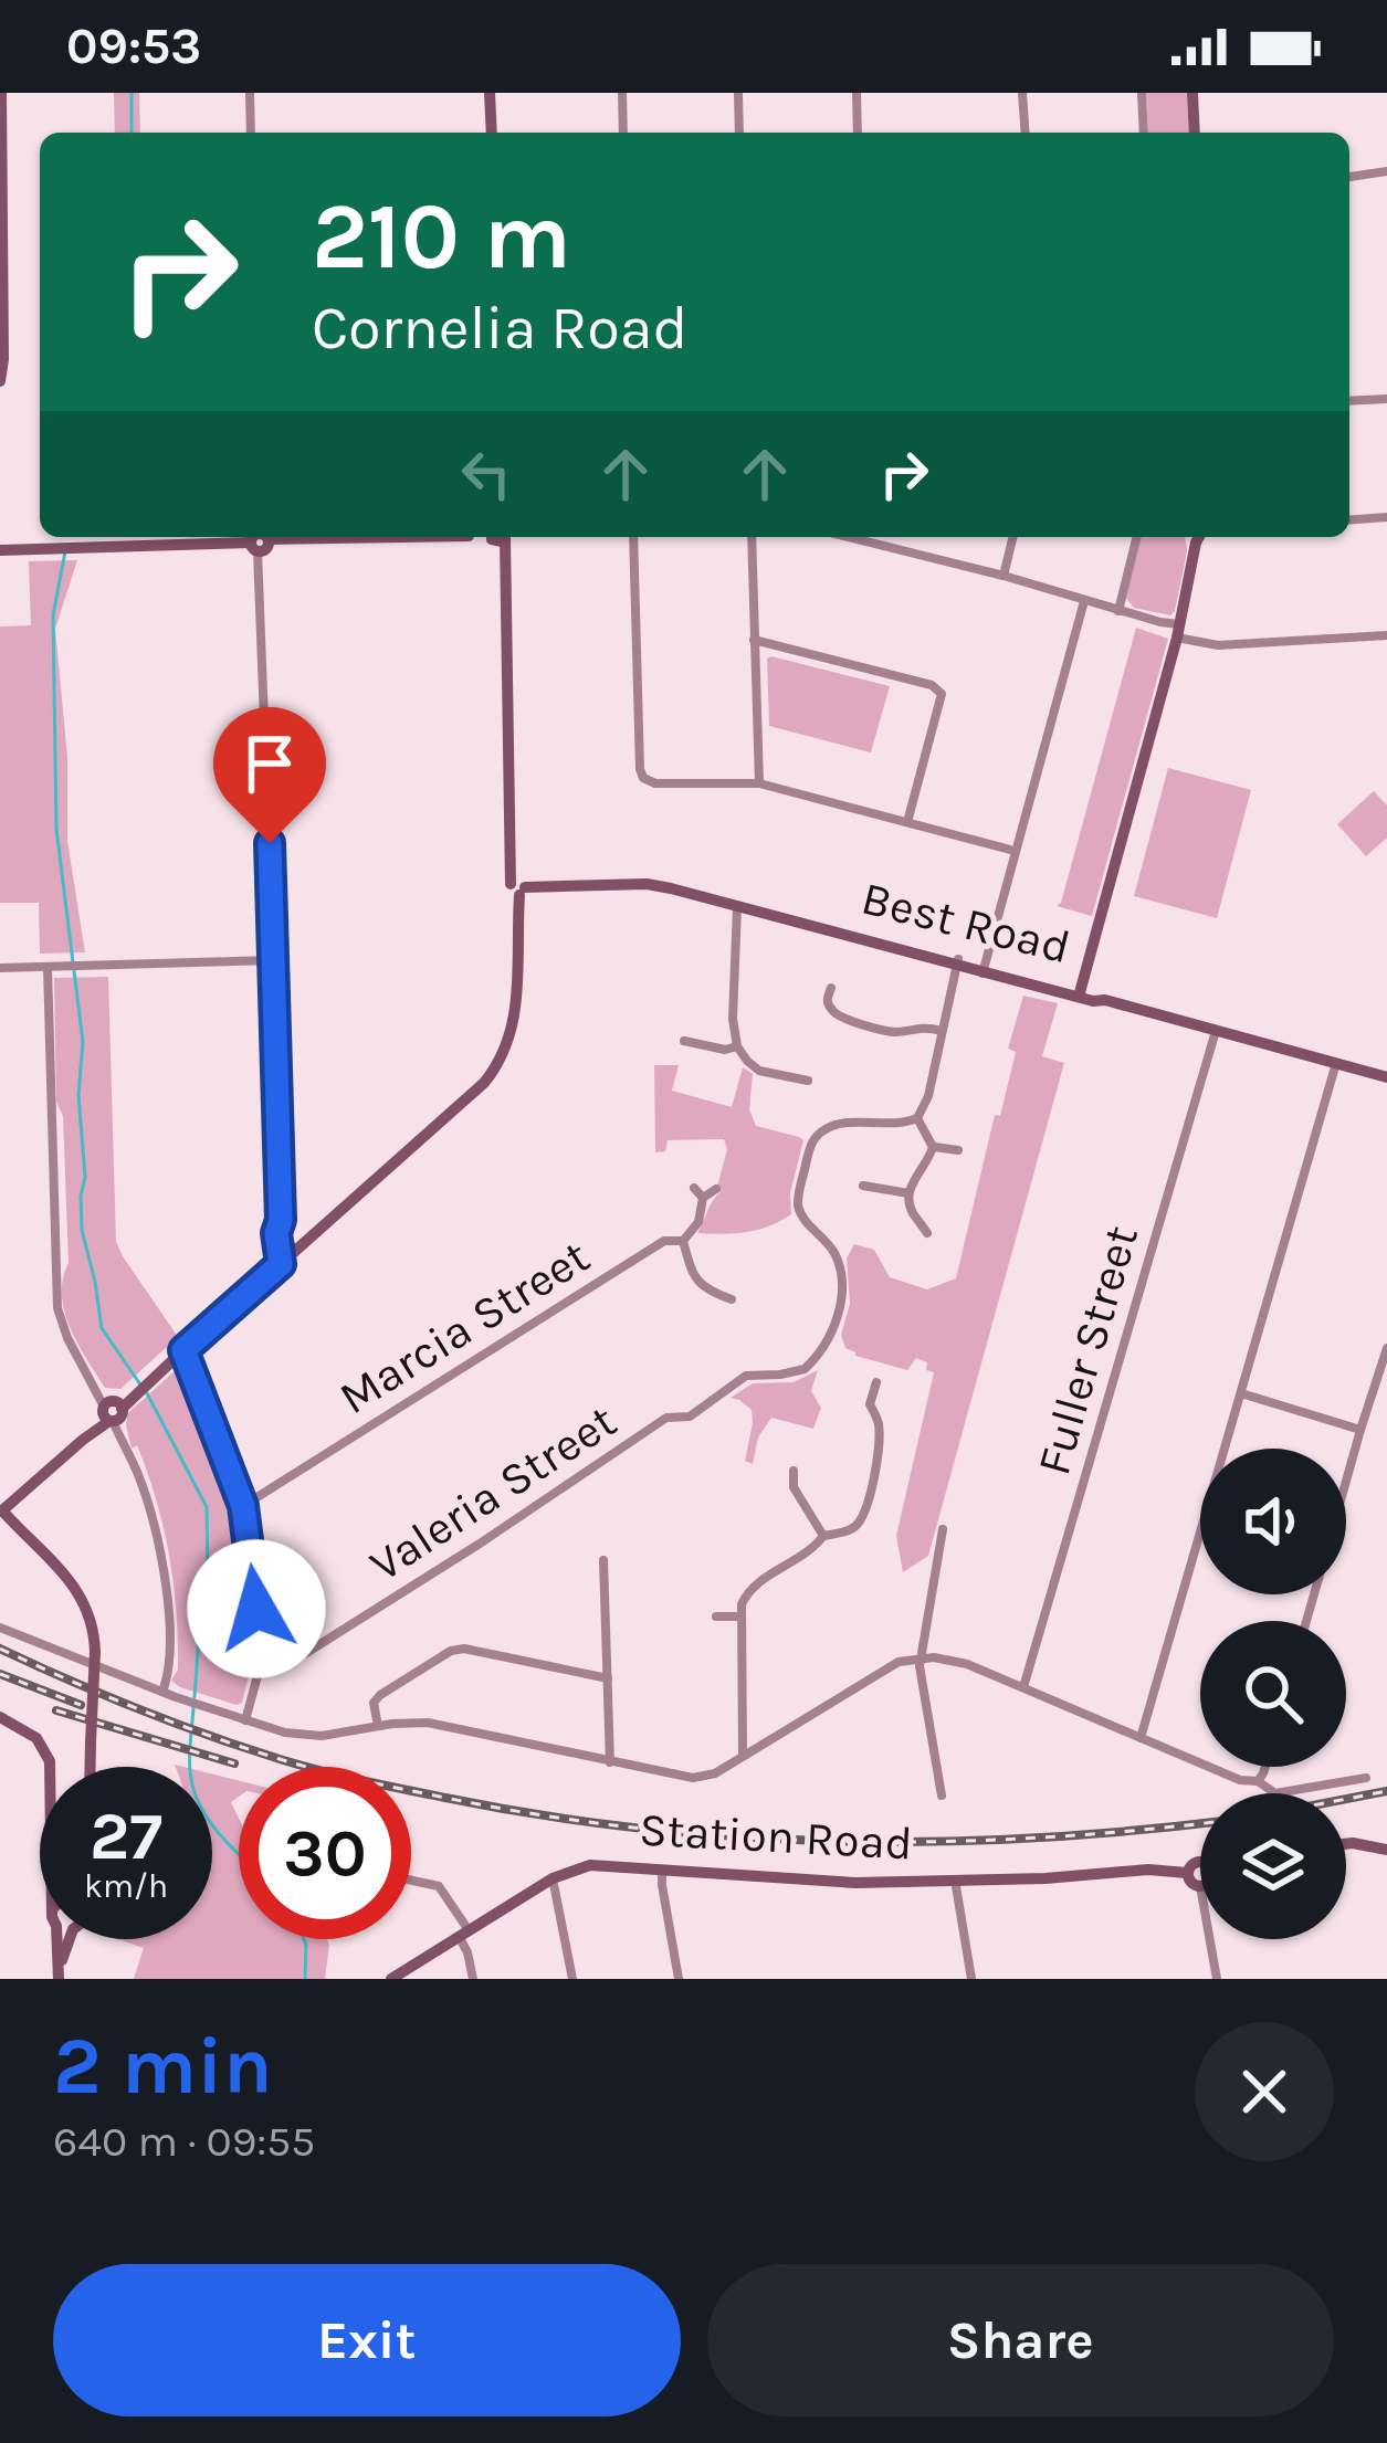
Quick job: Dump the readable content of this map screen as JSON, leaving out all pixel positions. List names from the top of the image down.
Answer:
{
  "streets": {
    "main road": ["Best Road", "Station Road"],
    "street": ["Marcia Street", "Fuller Street", "Valeria Street"]
  },
  "crossings": [
    ["Best Road", "Fuller Street"]
  ],
  "page": {
    "status": "09:53",
    "turn": ["210 m", "Cornelia Road"],
    "speed": "27 km/h",
    "limit": "30",
    "heading": ["2 min", "640 m · 09:55"],
    "buttons": ["Exit", "Share"]
  }
}
